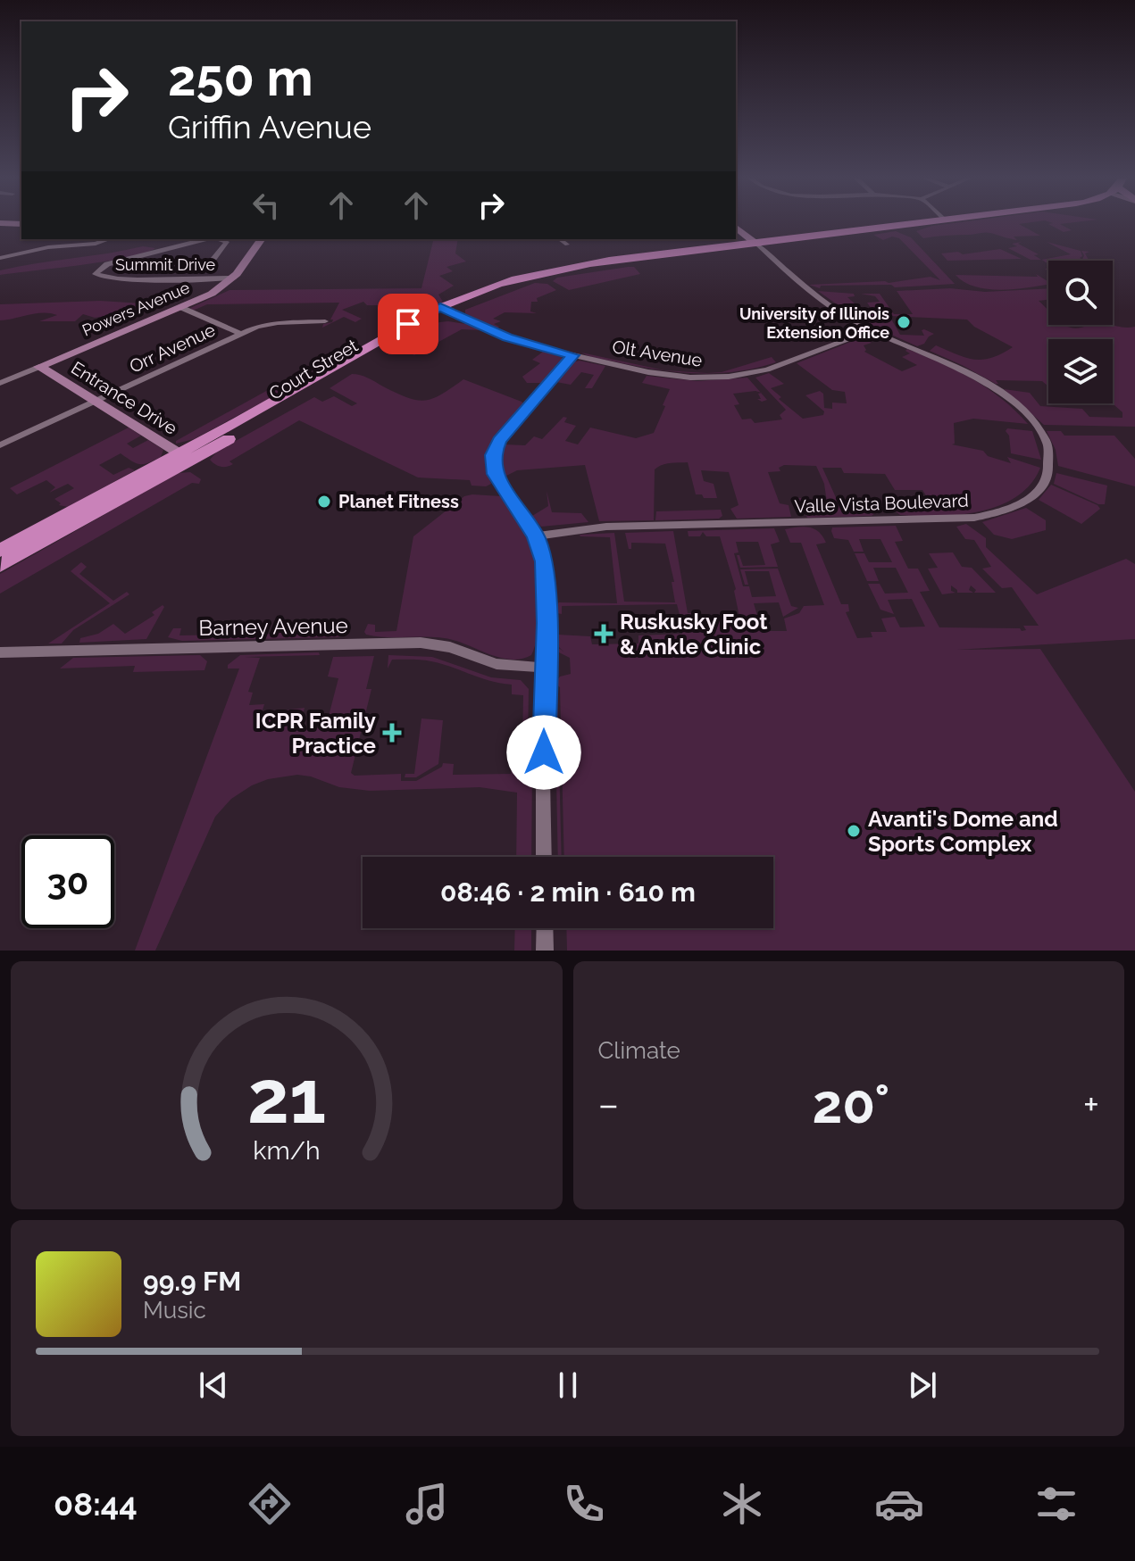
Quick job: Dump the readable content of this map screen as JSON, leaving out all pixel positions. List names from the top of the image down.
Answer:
{
  "streets": {
    "main road": ["Court Street"],
    "street": [
      "Summit Drive",
      "Powers Avenue",
      "Orr Avenue",
      "Olt Avenue",
      "Entrance Drive",
      "Valle Vista Boulevard",
      "Barney Avenue"
    ]
  },
  "crossings": [
    ["Summit Drive", "Powers Avenue"],
    ["Powers Avenue", "Entrance Drive"],
    ["Orr Avenue", "Entrance Drive"],
    ["Olt Avenue", "Court Street"],
    ["Olt Avenue", "Valle Vista Boulevard"],
    ["Court Street", "Entrance Drive"],
    ["Court Street", "Valle Vista Boulevard"]
  ],
  "places": {
    "other": ["University of Illinois Extension Office", "Planet Fitness", "Avanti's Dome and Sports Complex"],
    "health": ["Ruskusky Foot & Ankle Clinic", "ICPR Family Practice"]
  },
  "page": {
    "turn": ["250 m", "Griffin Avenue"],
    "limit": "30",
    "trip": "08:46 · 2 min · 610 m",
    "tile": "Climate",
    "heat": ["−", "20°", "+"],
    "song": ["99.9 FM", "Music"],
    "tabs": "08:44",
    "gauge": ["21", "km/h"]
  }
}
